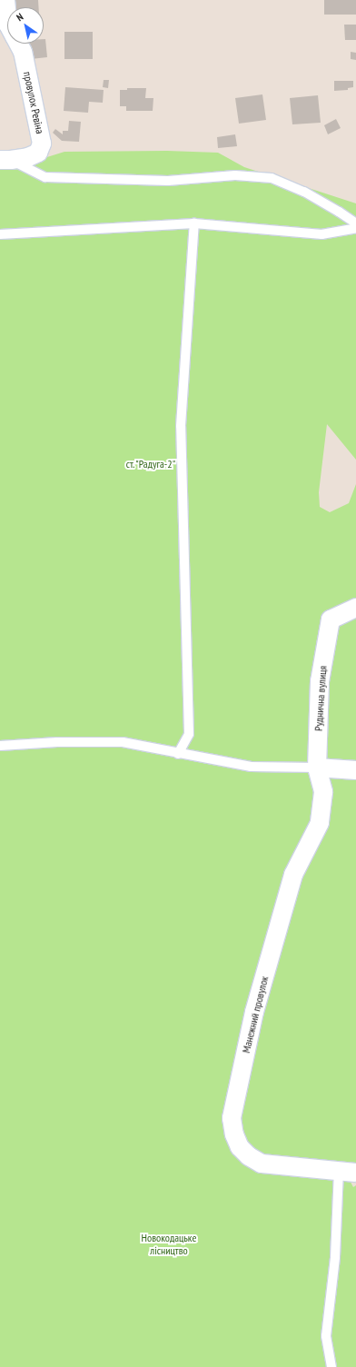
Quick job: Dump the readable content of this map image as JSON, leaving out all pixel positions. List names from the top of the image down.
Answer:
{
  "streets": {
    "street": ["провулок Ревіна", "Руднична вулиця", "Манежний провулок"]
  },
  "crossings": [
    ["Руднична вулиця", "Манежний провулок"]
  ],
  "parks": ["ст. \"Радуга-2\"", "Новокодацьке лісництво"],
  "north": "top left"
}
